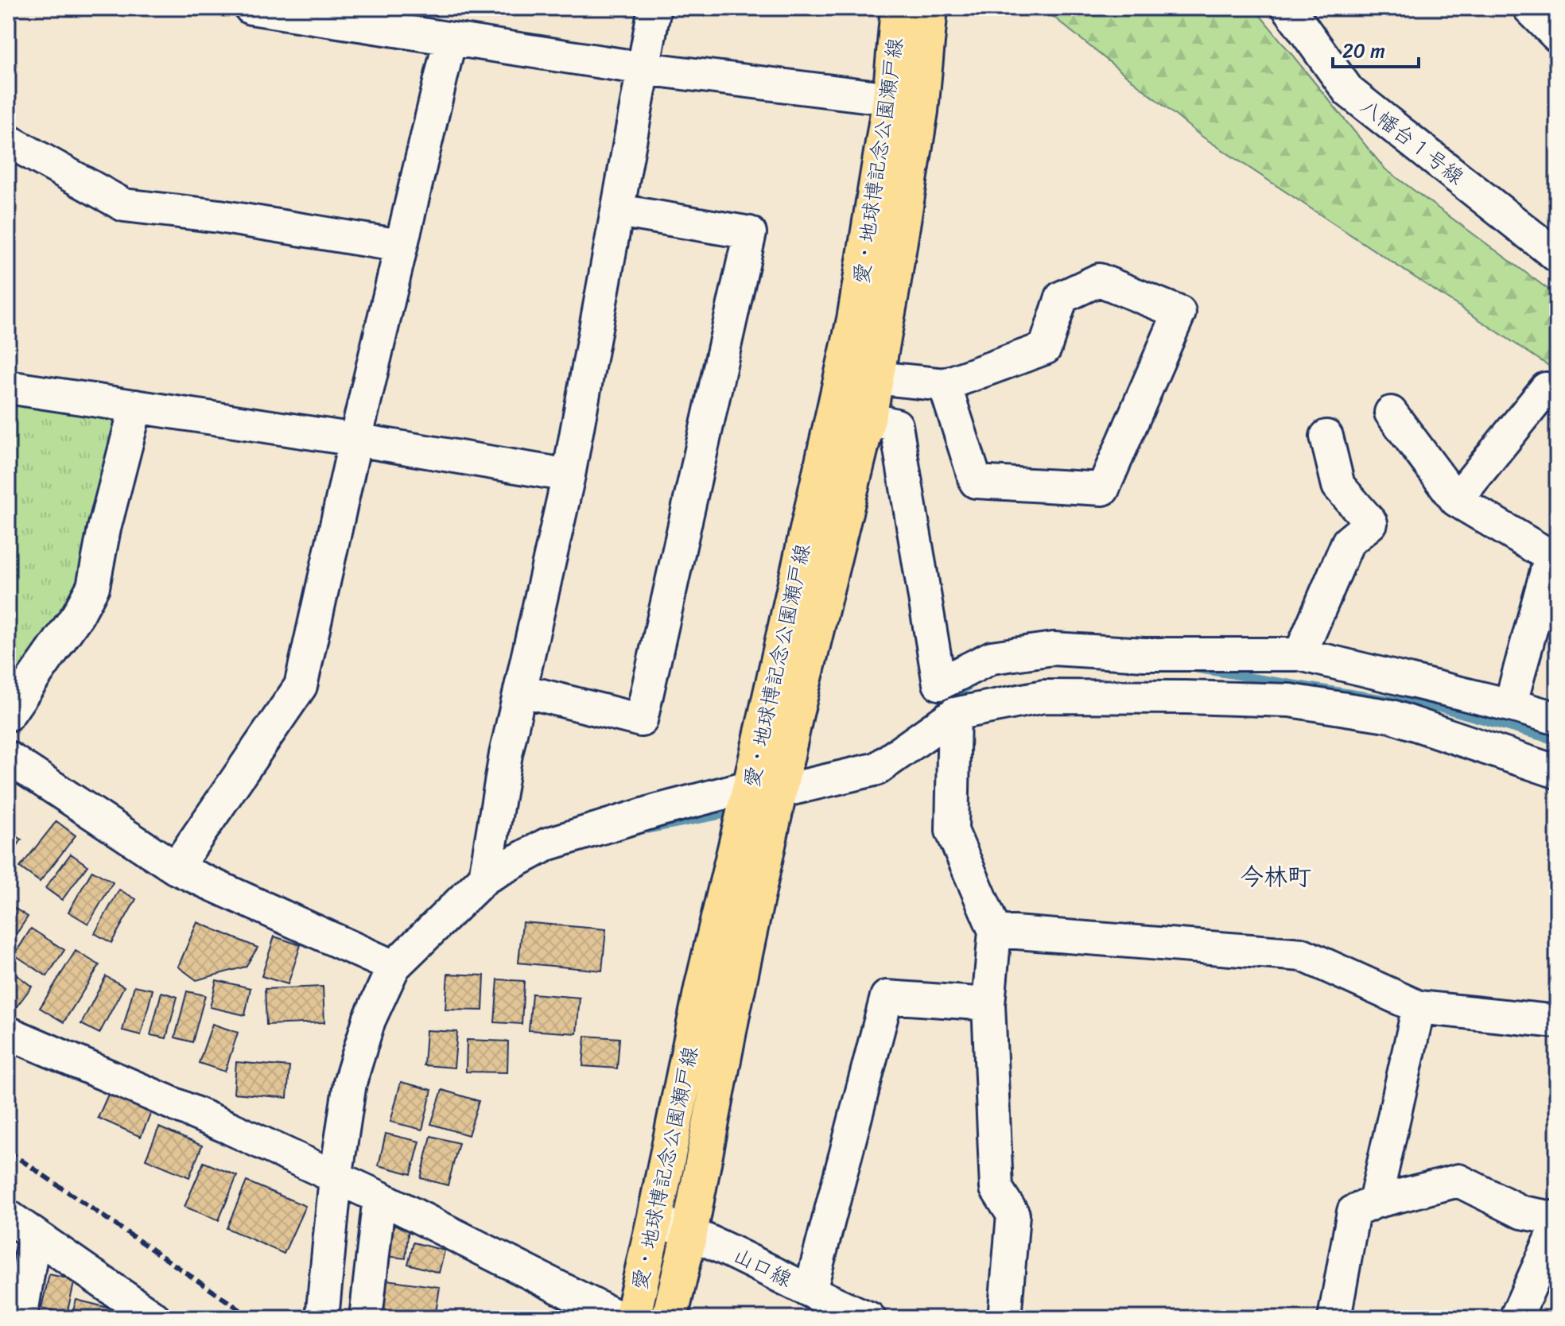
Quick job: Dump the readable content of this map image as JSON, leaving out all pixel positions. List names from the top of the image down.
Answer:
{
  "streets": {
    "main road": ["愛・地球博記念公園瀬戸線"],
    "street": ["八幡台１号線", "山口線"]
  },
  "crossings": [
    ["愛・地球博記念公園瀬戸線", "山口線"]
  ],
  "districts": ["今林町"],
  "scale_bar": "20 m"
}
